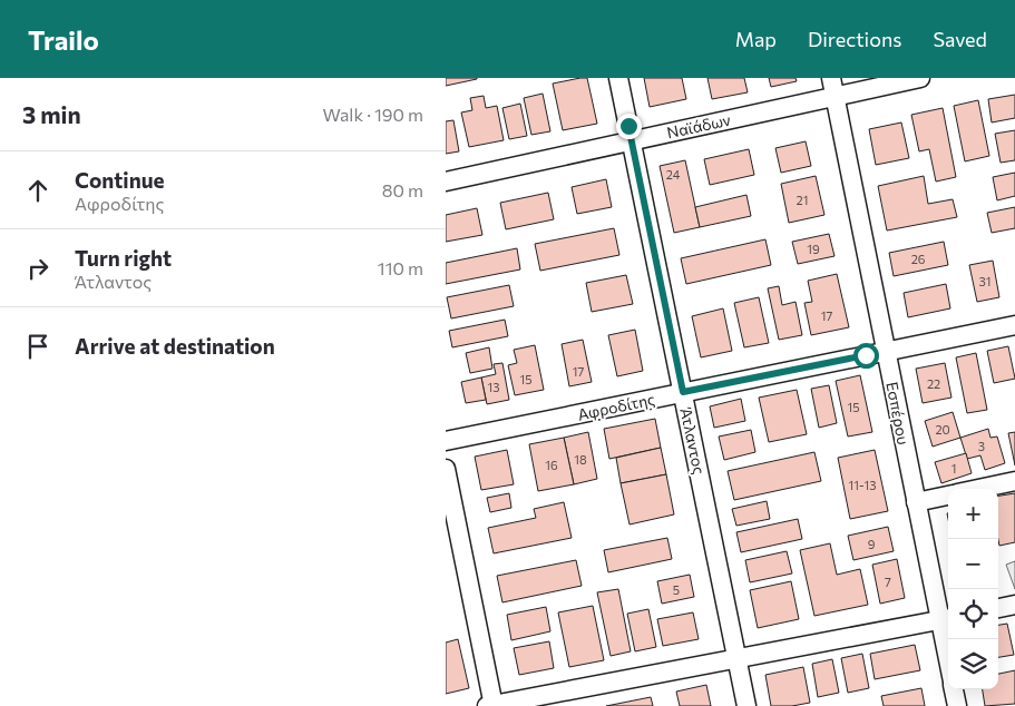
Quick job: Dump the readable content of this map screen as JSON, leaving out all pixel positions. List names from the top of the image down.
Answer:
{
  "streets": {
    "street": [
      "Ναϊάδων",
      "Αφροδίτης",
      "Εσπέρου",
      "Άτλαντος"
    ]
  },
  "crossings": [
    ["Ναϊάδων", "Εσπέρου"],
    ["Ναϊάδων", "Άτλαντος"],
    ["Αφροδίτης", "Εσπέρου"],
    ["Αφροδίτης", "Άτλαντος"]
  ],
  "house_numbers": [
    "24",
    "21",
    "19",
    "26",
    "31",
    "17",
    "17",
    "15",
    "22",
    "13",
    "15",
    "20",
    "3",
    "18",
    "16",
    "1",
    "11-13",
    "9",
    "7",
    "5"
  ],
  "page": {
    "header": "Trailo",
    "nav": ["Map", "Directions", "Saved"],
    "heading": ["3 min", "Walk · 190 m"],
    "list": [
      ["Continue", "Αφροδίτης", "80 m"],
      ["Turn right", "Άτλαντος", "110 m"],
      "Arrive at destination"
    ],
    "map_buttons": ["+", "−"]
  }
}
